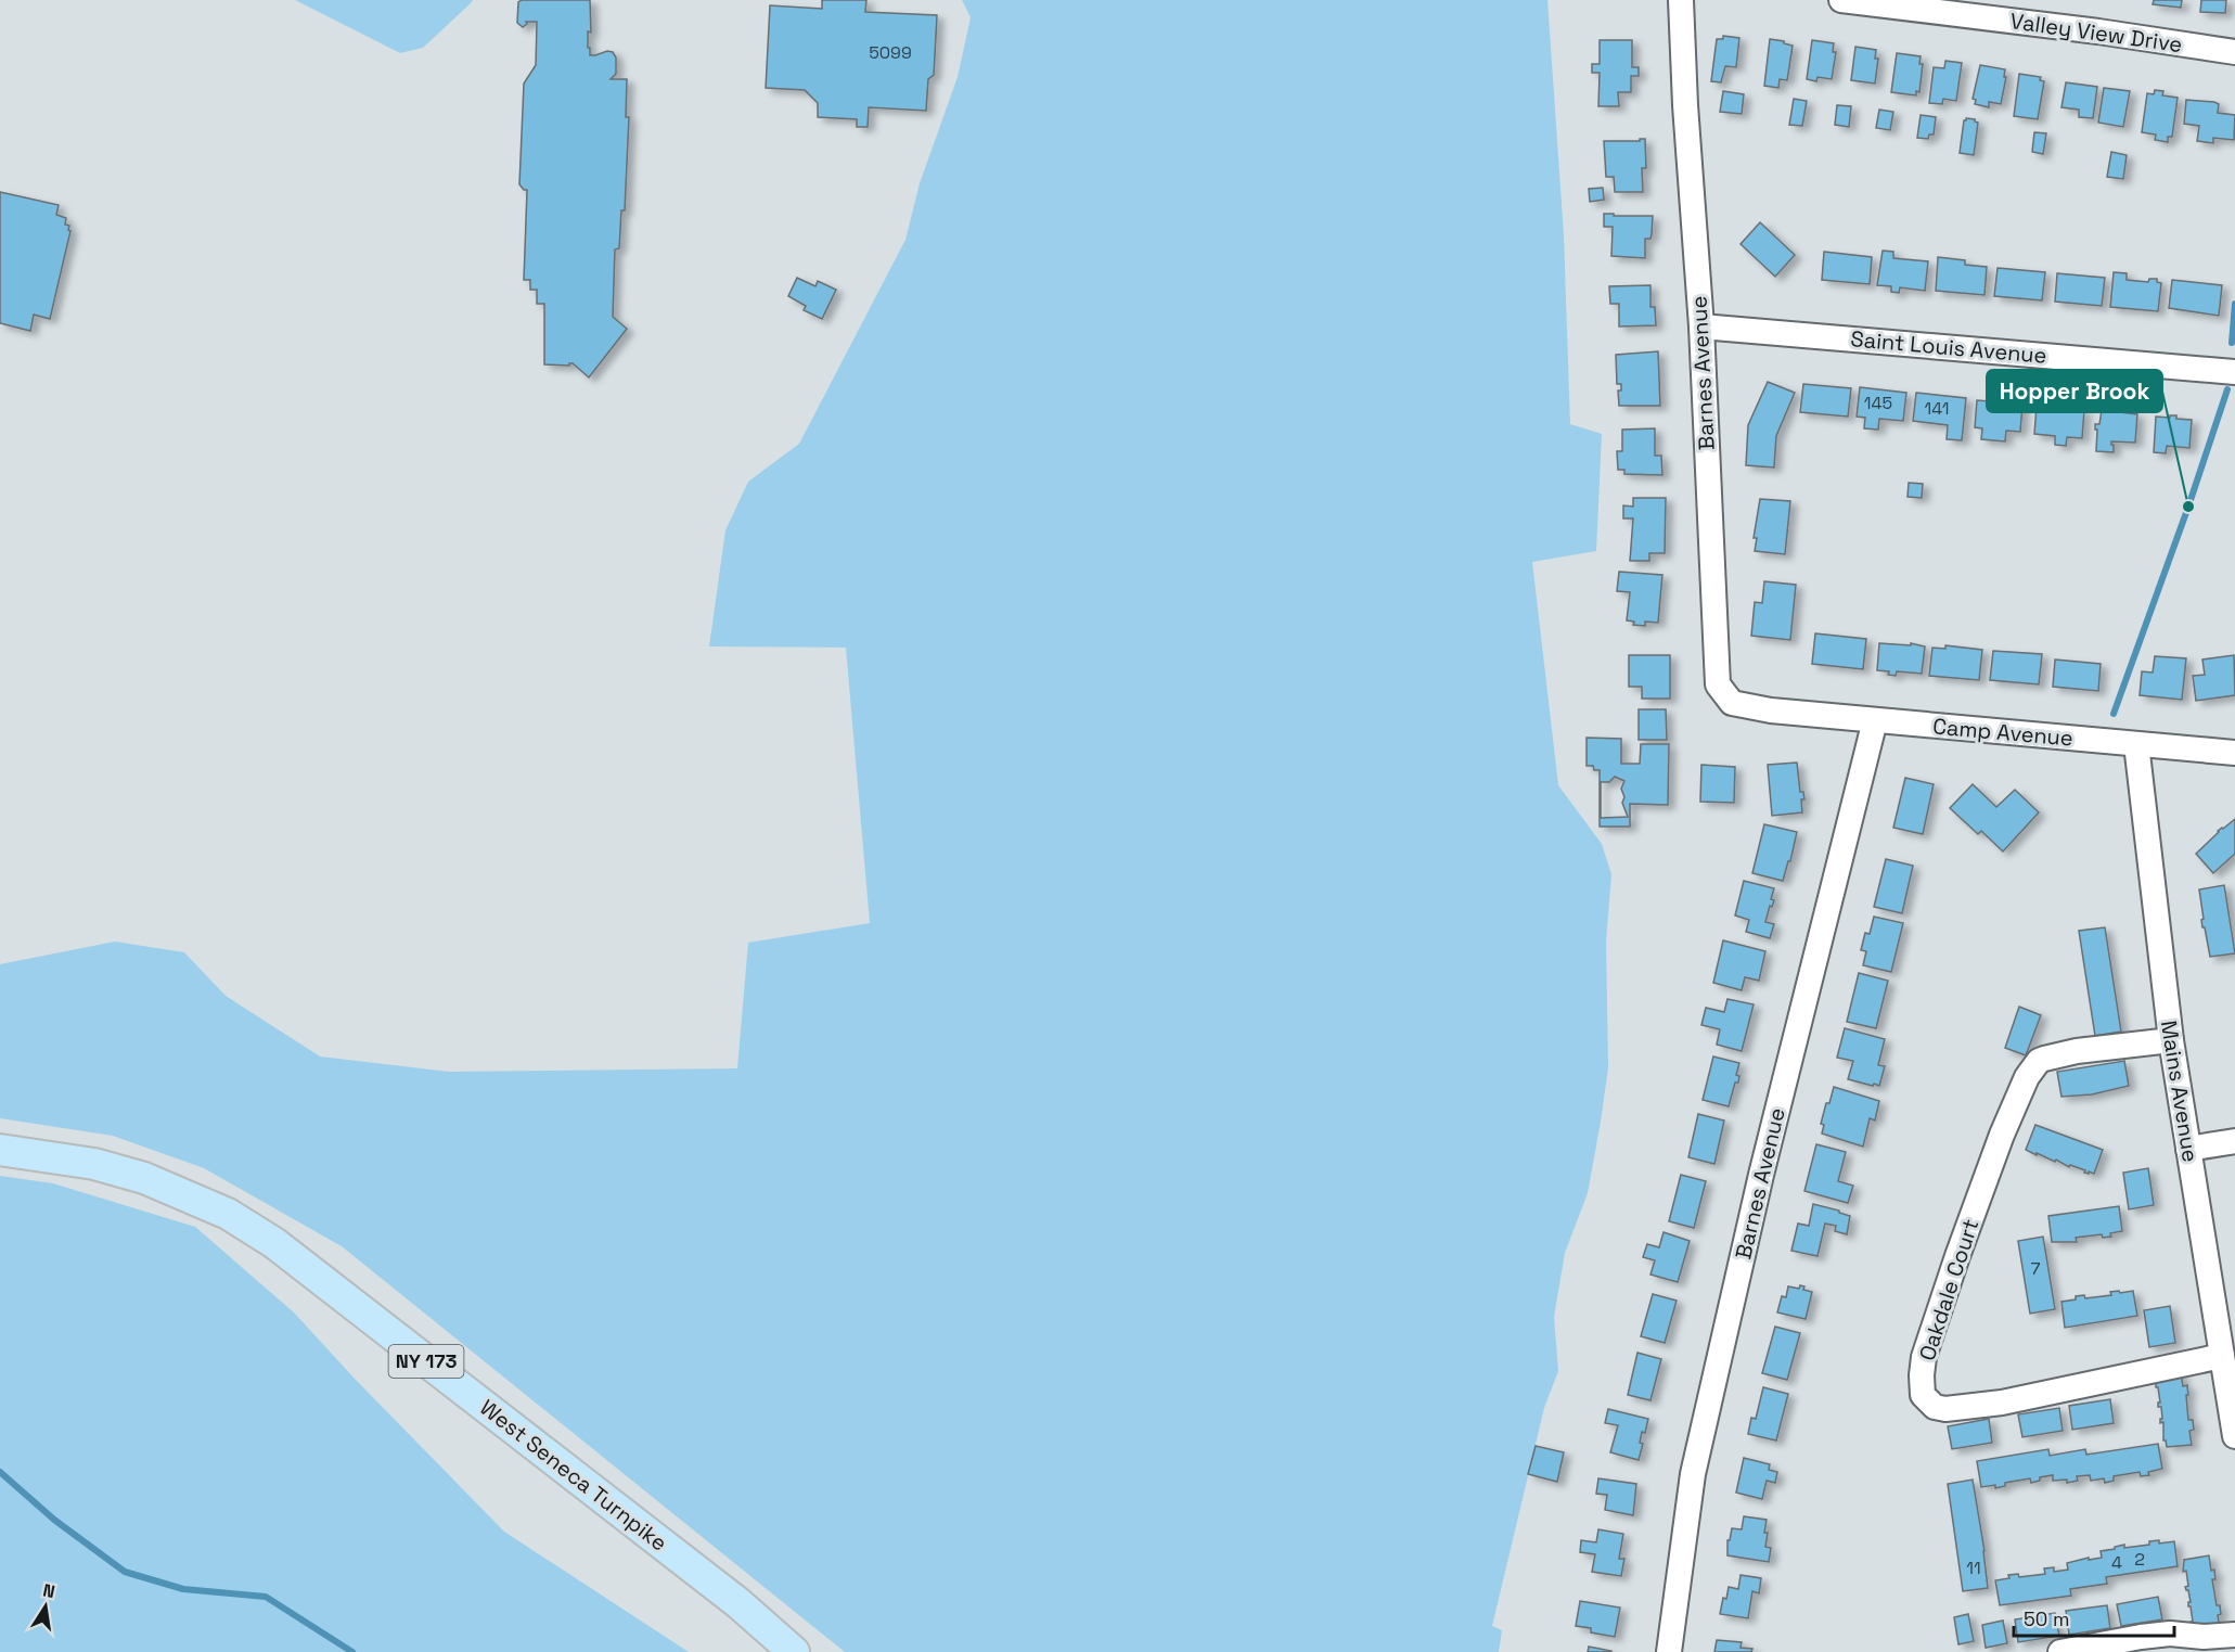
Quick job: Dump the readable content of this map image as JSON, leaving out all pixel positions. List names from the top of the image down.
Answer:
{
  "streets": {
    "main road": ["NY 173", "West Seneca Turnpike"],
    "street": [
      "Valley View Drive",
      "Saint Louis Avenue",
      "Barnes Avenue",
      "Camp Avenue",
      "Mains Avenue",
      "Oakdale Court"
    ]
  },
  "crossings": [
    ["Saint Louis Avenue", "Barnes Avenue"],
    ["Barnes Avenue", "Camp Avenue"],
    ["Camp Avenue", "Mains Avenue"],
    ["Mains Avenue", "Oakdale Court"]
  ],
  "places": ["Hopper Brook"],
  "house_numbers": [
    "5099",
    "145",
    "141",
    "7",
    "2",
    "4",
    "11"
  ],
  "scale_bar": "50 m",
  "north": "top"
}
